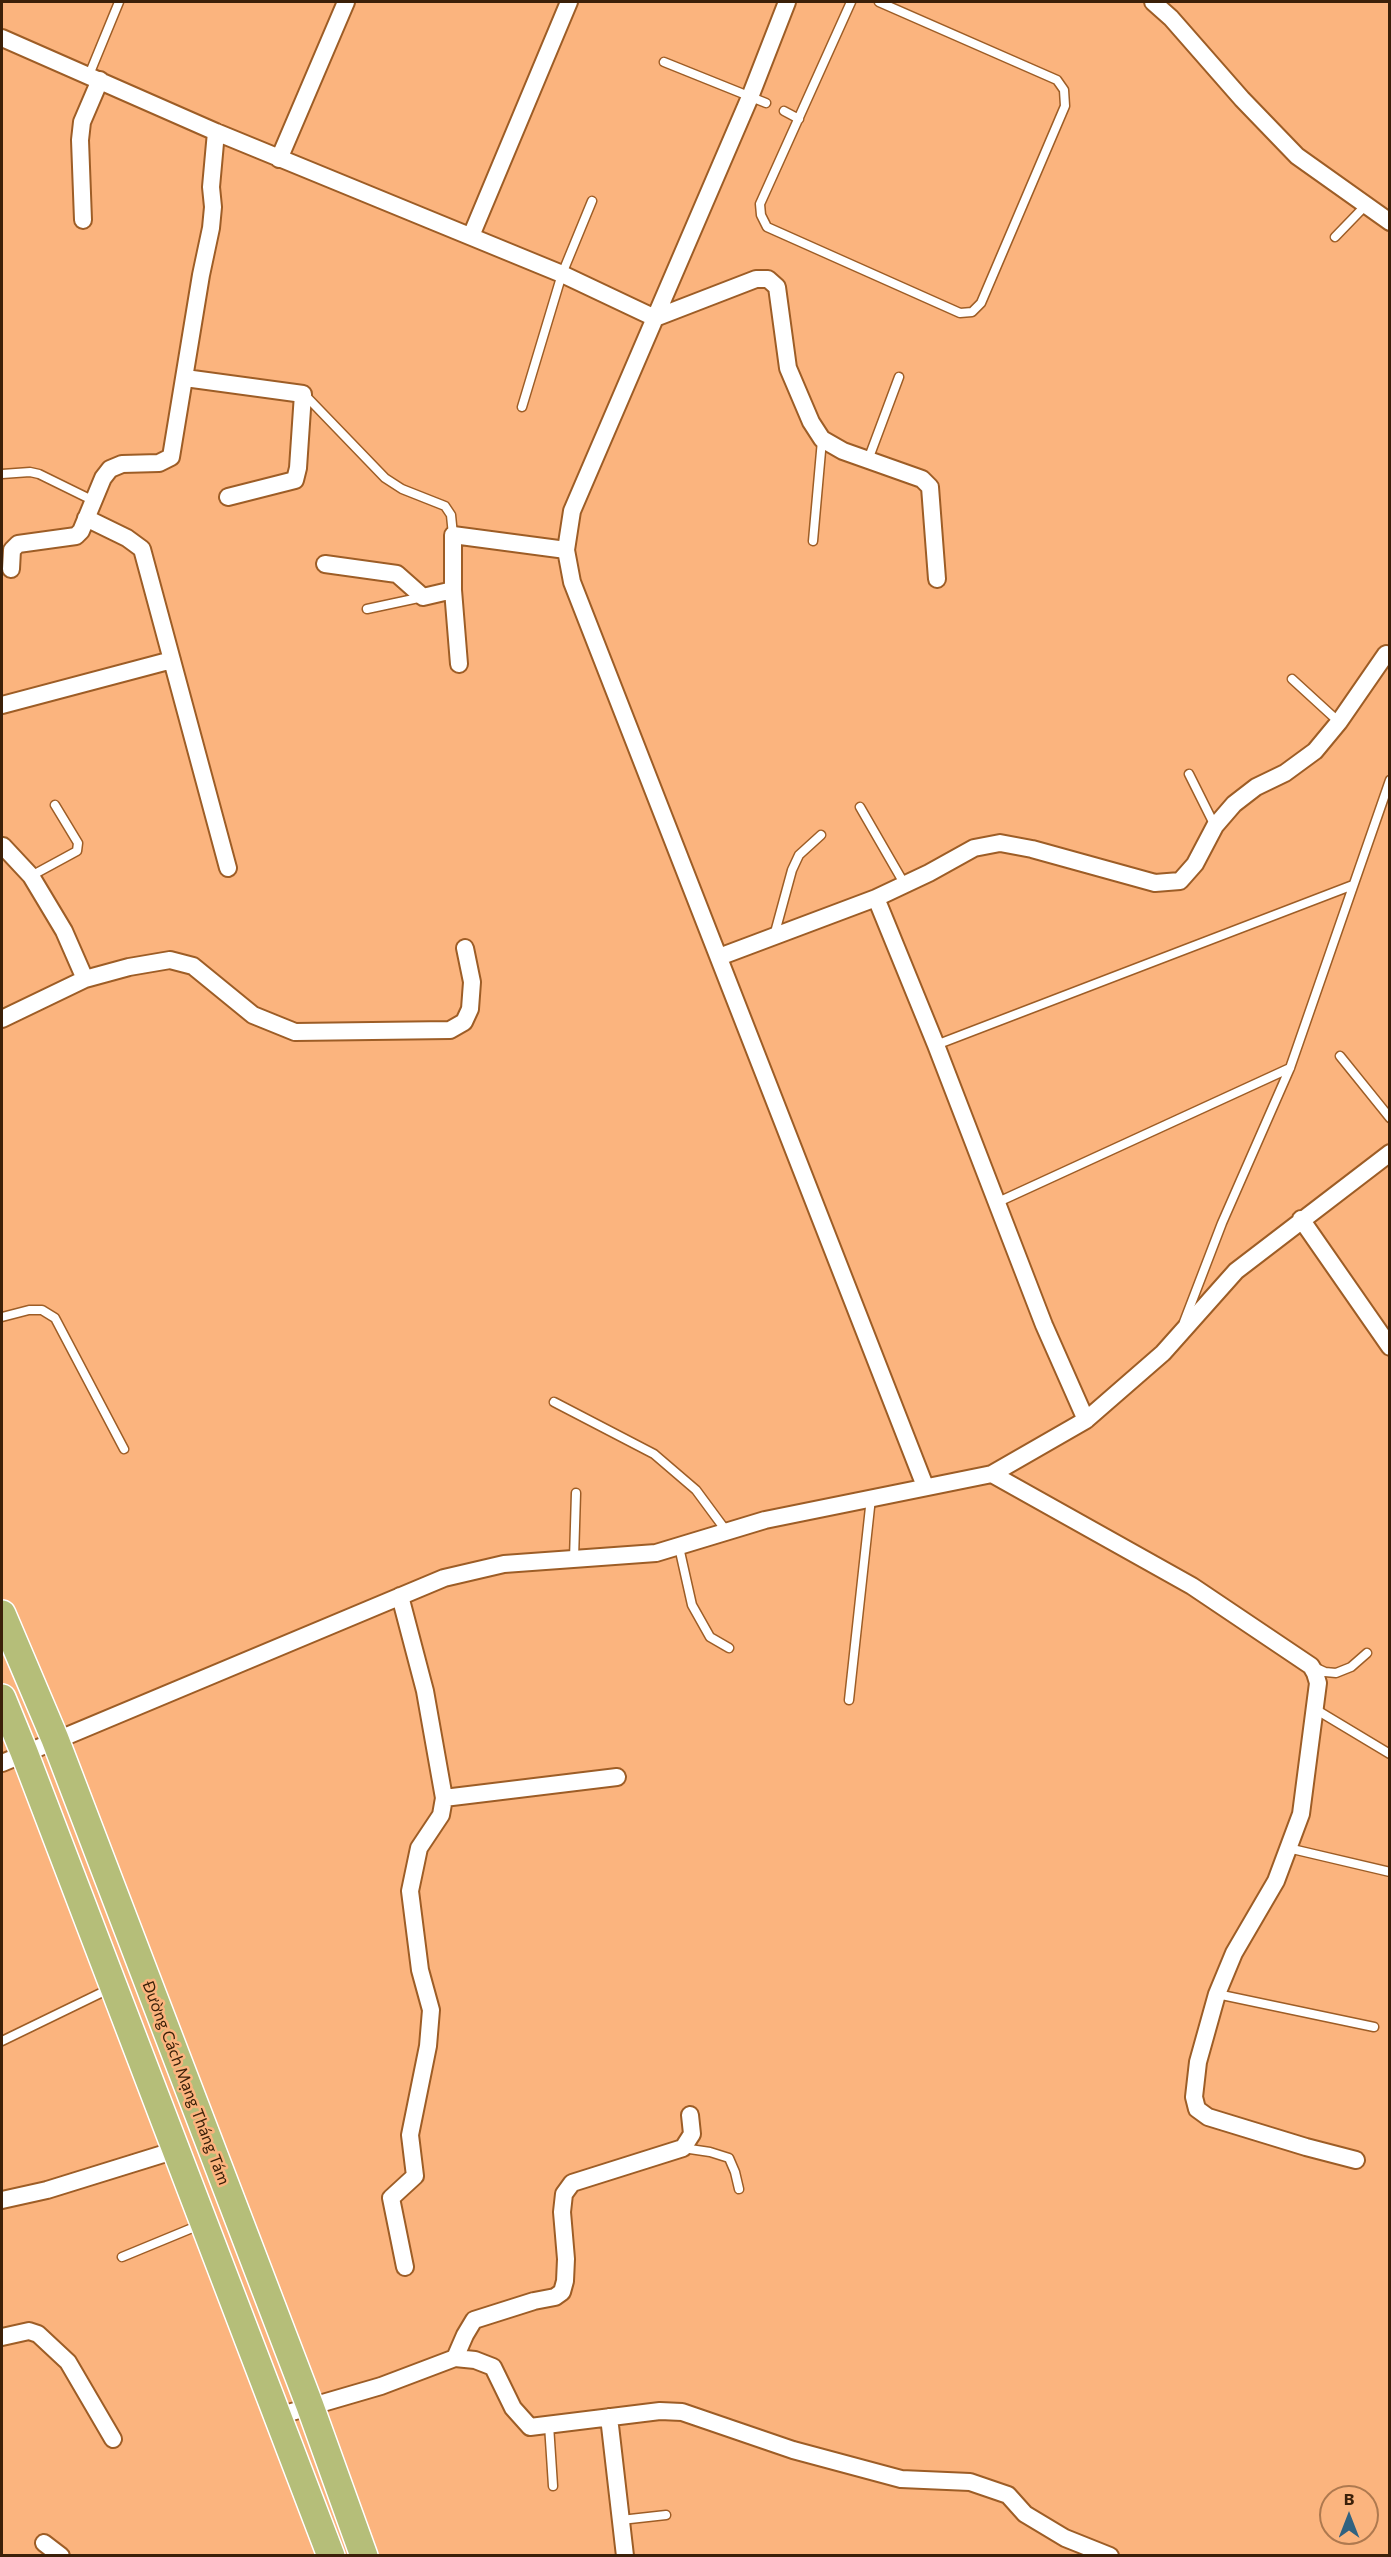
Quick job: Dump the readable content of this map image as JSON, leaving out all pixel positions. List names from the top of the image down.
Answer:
{
  "streets": {
    "main road": ["Đường Cách Mạng Tháng Tám"]
  },
  "north": "top"
}
